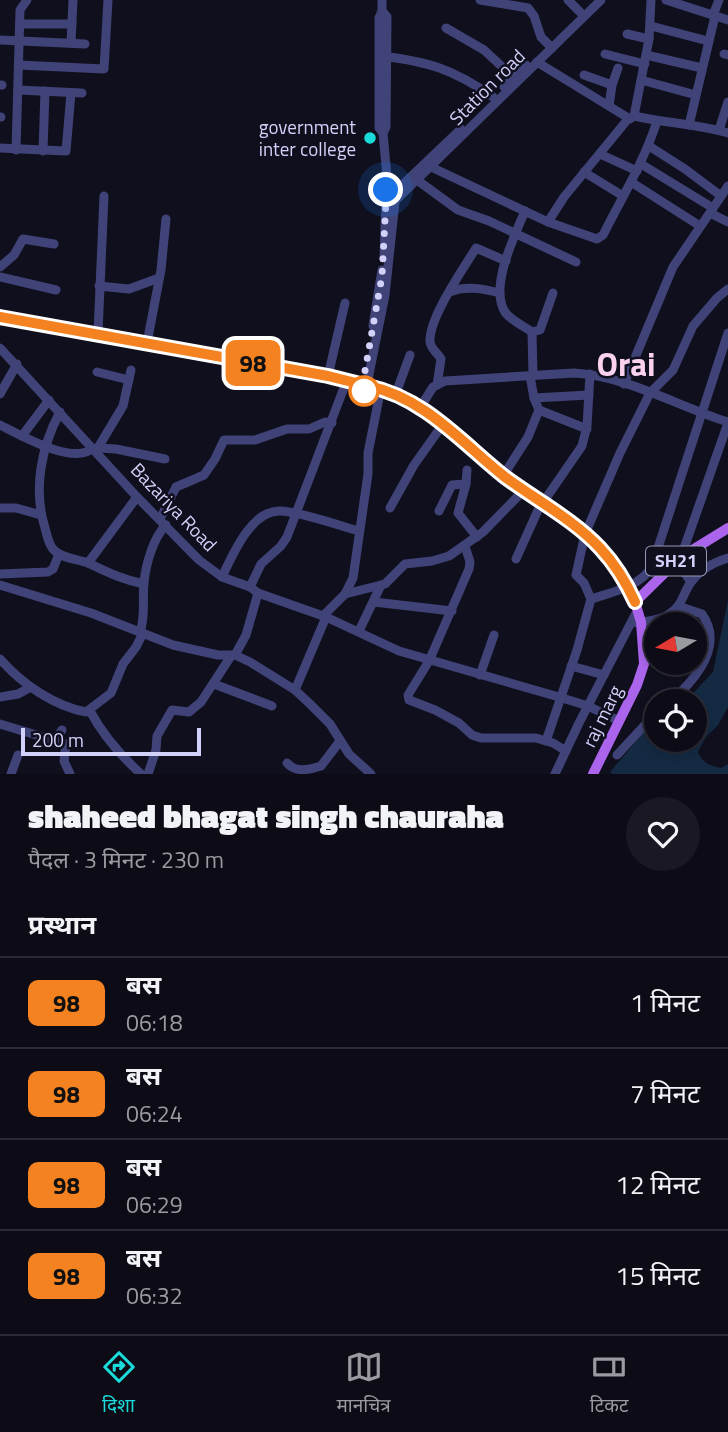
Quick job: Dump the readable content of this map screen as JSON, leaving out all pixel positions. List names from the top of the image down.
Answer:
{
  "streets": {
    "main road": ["SH21", "raj marg"],
    "street": ["Station road", "Bazariya Road"]
  },
  "crossings": [
    ["Bazariya Road", "raj marg"]
  ],
  "districts": ["Orai"],
  "places": ["government inter college"],
  "lines": ["bus line 98"],
  "scale_bar": "200 m",
  "north": "left",
  "page": {
    "on_map": "98",
    "scale": "200 m",
    "heading": [
      ["shaheed bhagat singh chauraha", "पैदल · 3 मिनट · 230 m"],
      "प्रस्थान"
    ],
    "list": [
      {
        "mark": "98",
        "name": "बस",
        "note": "06:18",
        "value": "1 मिनट"
      },
      {
        "mark": "98",
        "name": "बस",
        "note": "06:24",
        "value": "7 मिनट"
      },
      {
        "mark": "98",
        "name": "बस",
        "note": "06:29",
        "value": "12 मिनट"
      },
      {
        "mark": "98",
        "name": "बस",
        "note": "06:32",
        "value": "15 मिनट"
      }
    ],
    "tabs": ["दिशा", "मानचित्र", "टिकट"]
  }
}
